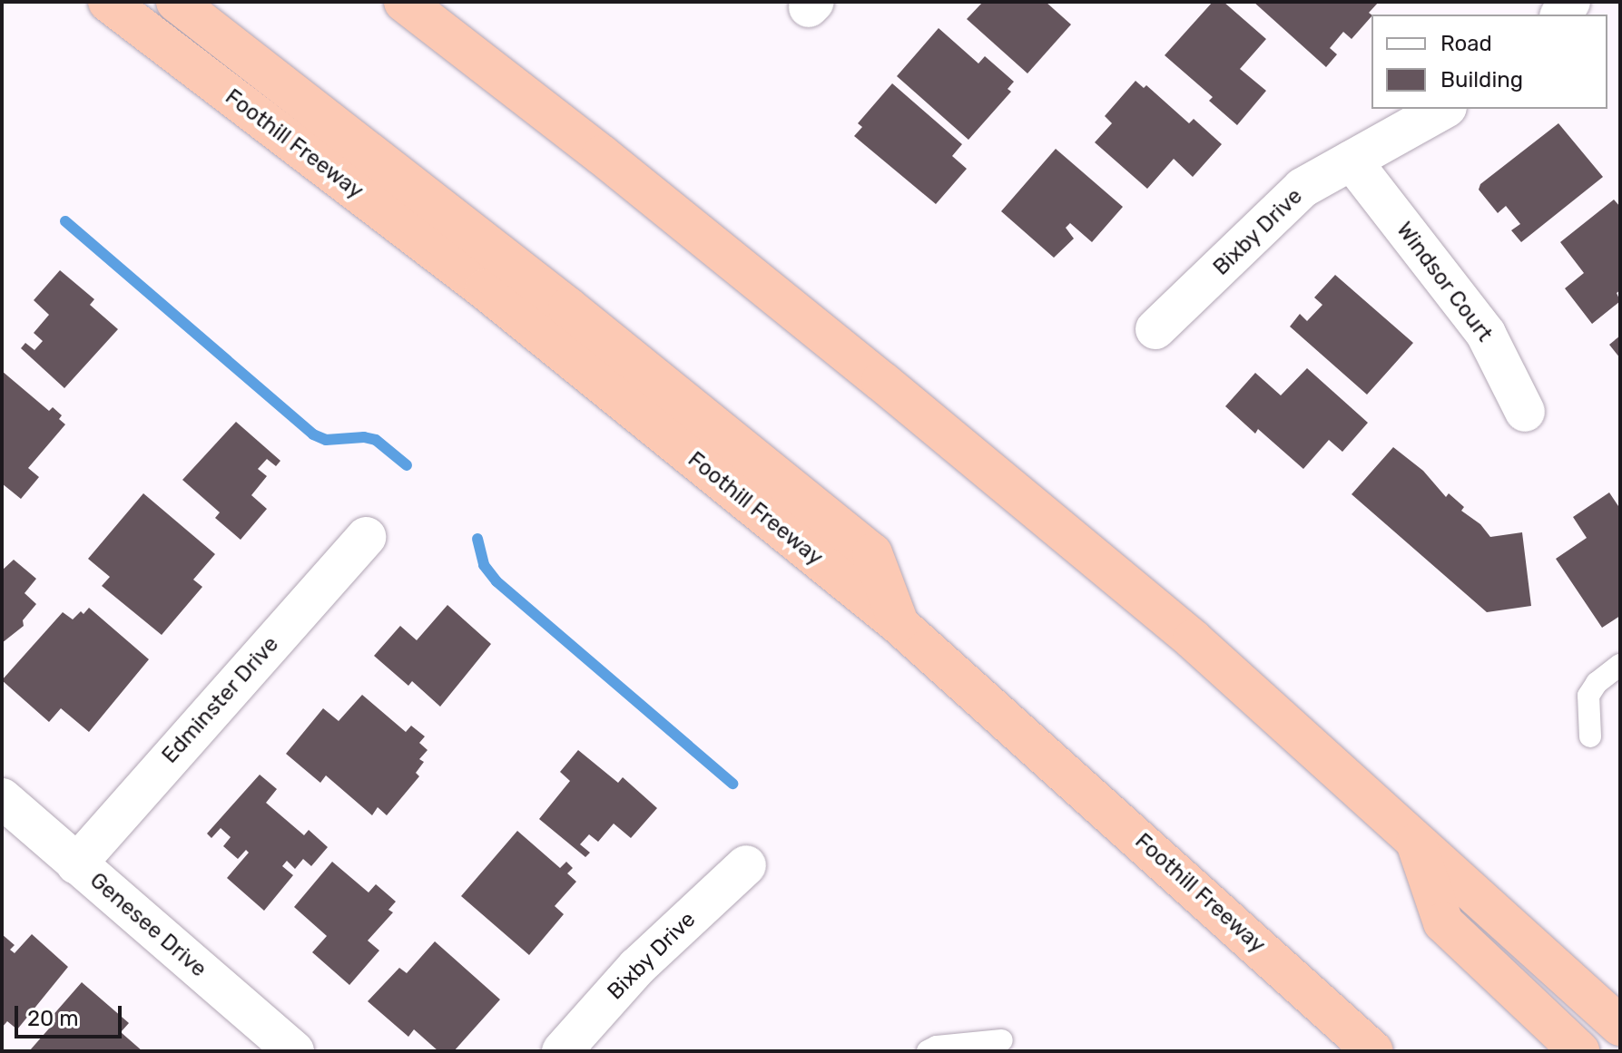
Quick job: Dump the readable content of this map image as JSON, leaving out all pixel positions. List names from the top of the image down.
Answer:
{
  "streets": {
    "highway": ["Foothill Freeway"],
    "street": [
      "Bixby Drive",
      "Windsor Court",
      "Edminster Drive",
      "Genesee Drive"
    ]
  },
  "crossings": [
    ["Bixby Drive", "Windsor Court"],
    ["Edminster Drive", "Genesee Drive"]
  ],
  "legend": ["Road", "Building"],
  "scale_bar": "20 m"
}
